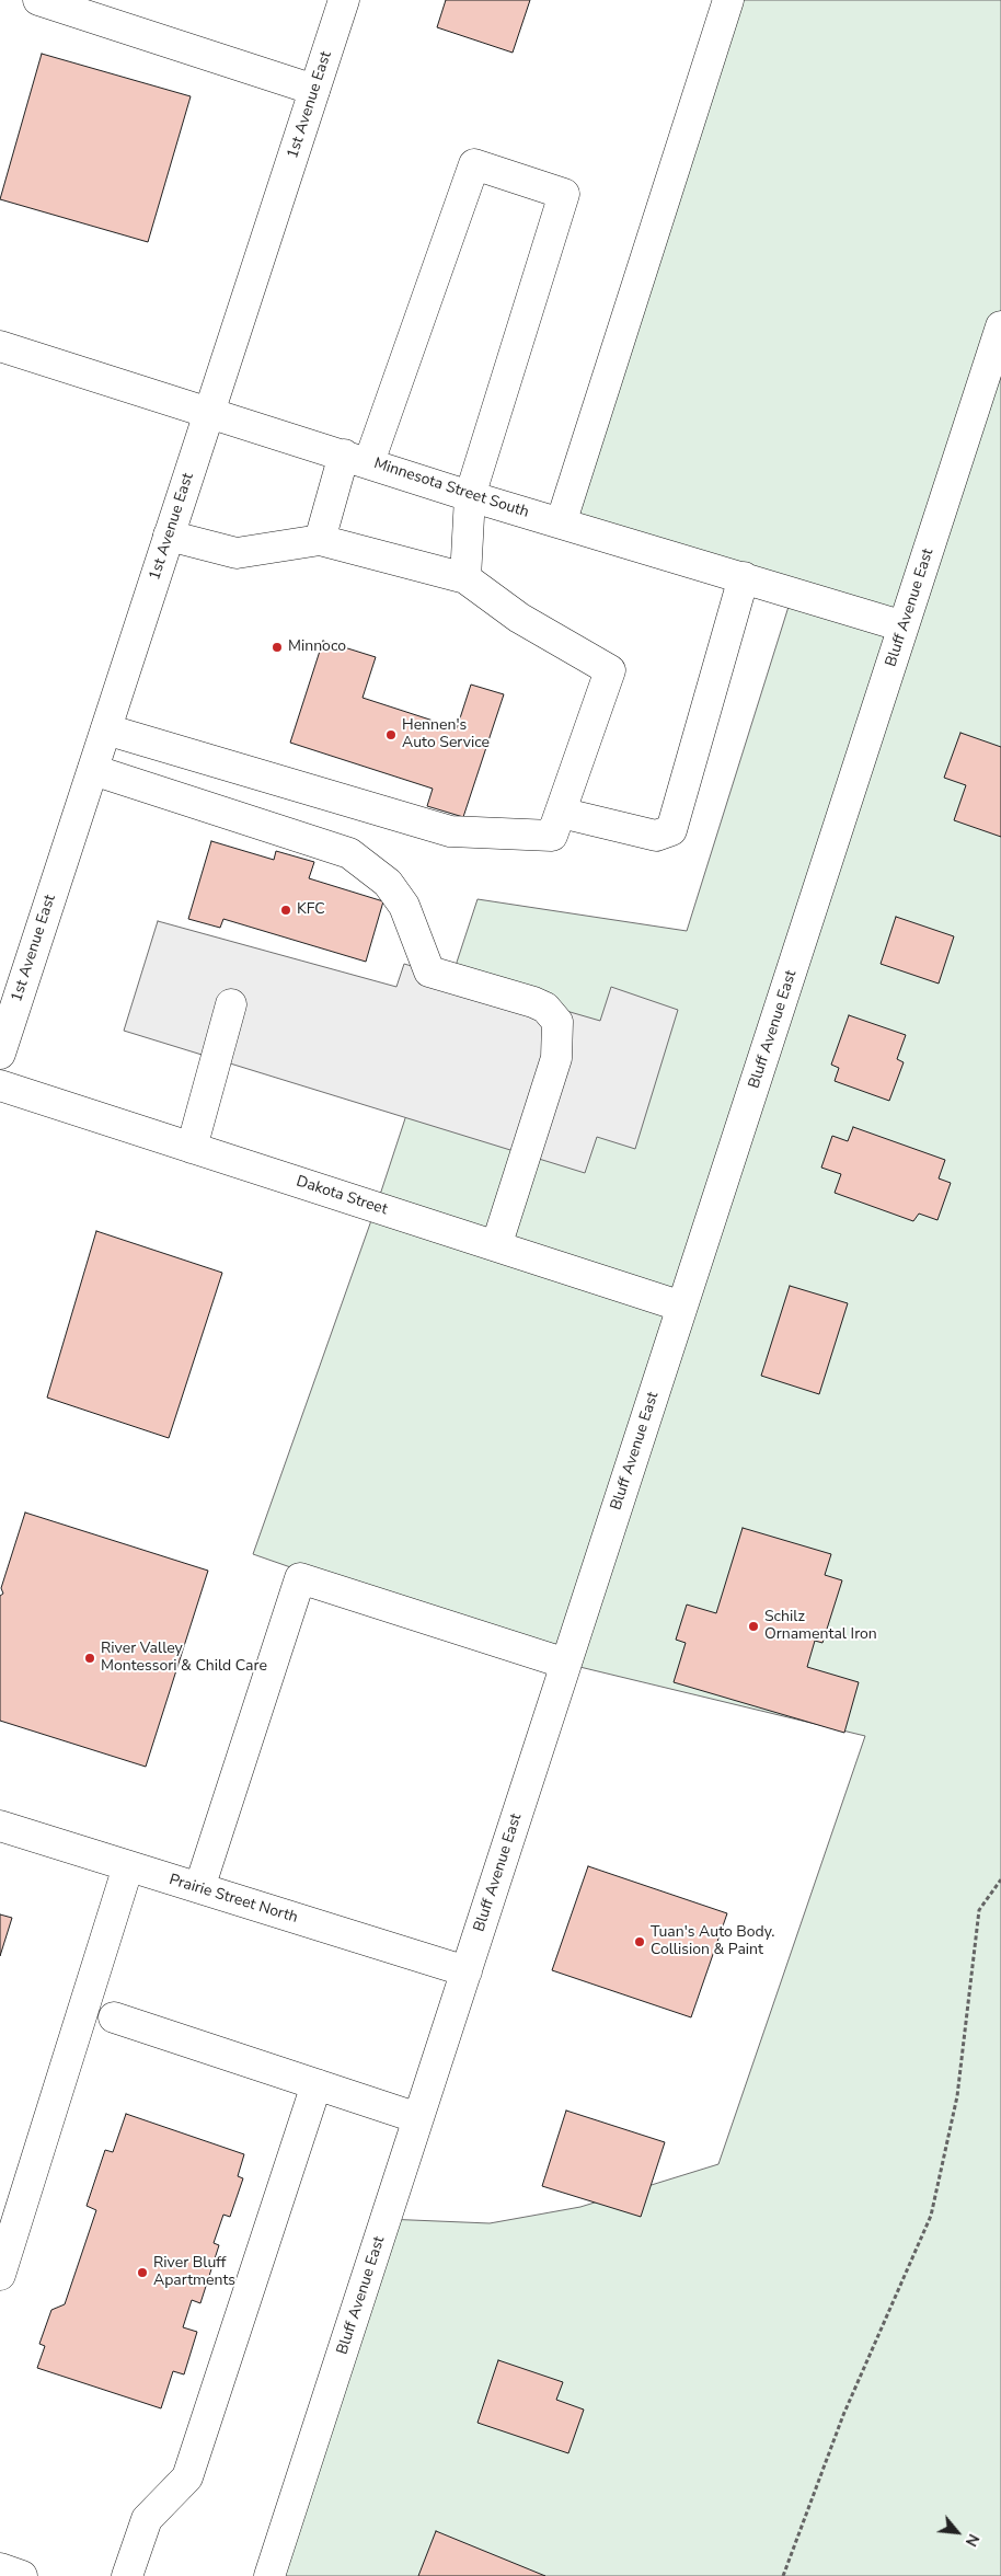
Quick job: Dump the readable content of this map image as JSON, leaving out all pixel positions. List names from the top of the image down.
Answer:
{
  "streets": {
    "street": [
      "1st Avenue East",
      "Minnesota Street South",
      "Bluff Avenue East",
      "Dakota Street",
      "Prairie Street North"
    ]
  },
  "crossings": [
    ["1st Avenue East", "Minnesota Street South"],
    ["Minnesota Street South", "Bluff Avenue East"],
    ["Bluff Avenue East", "Dakota Street"],
    ["Bluff Avenue East", "Prairie Street North"]
  ],
  "places": [
    "Minnoco",
    "Hennen's Auto Service",
    "KFC",
    "Schilz Ornamental Iron",
    "River Valley Montessori & Child Care",
    "Tuan's Auto Body. Collision & Paint",
    "River Bluff Apartments"
  ],
  "north": "bottom right"
}
